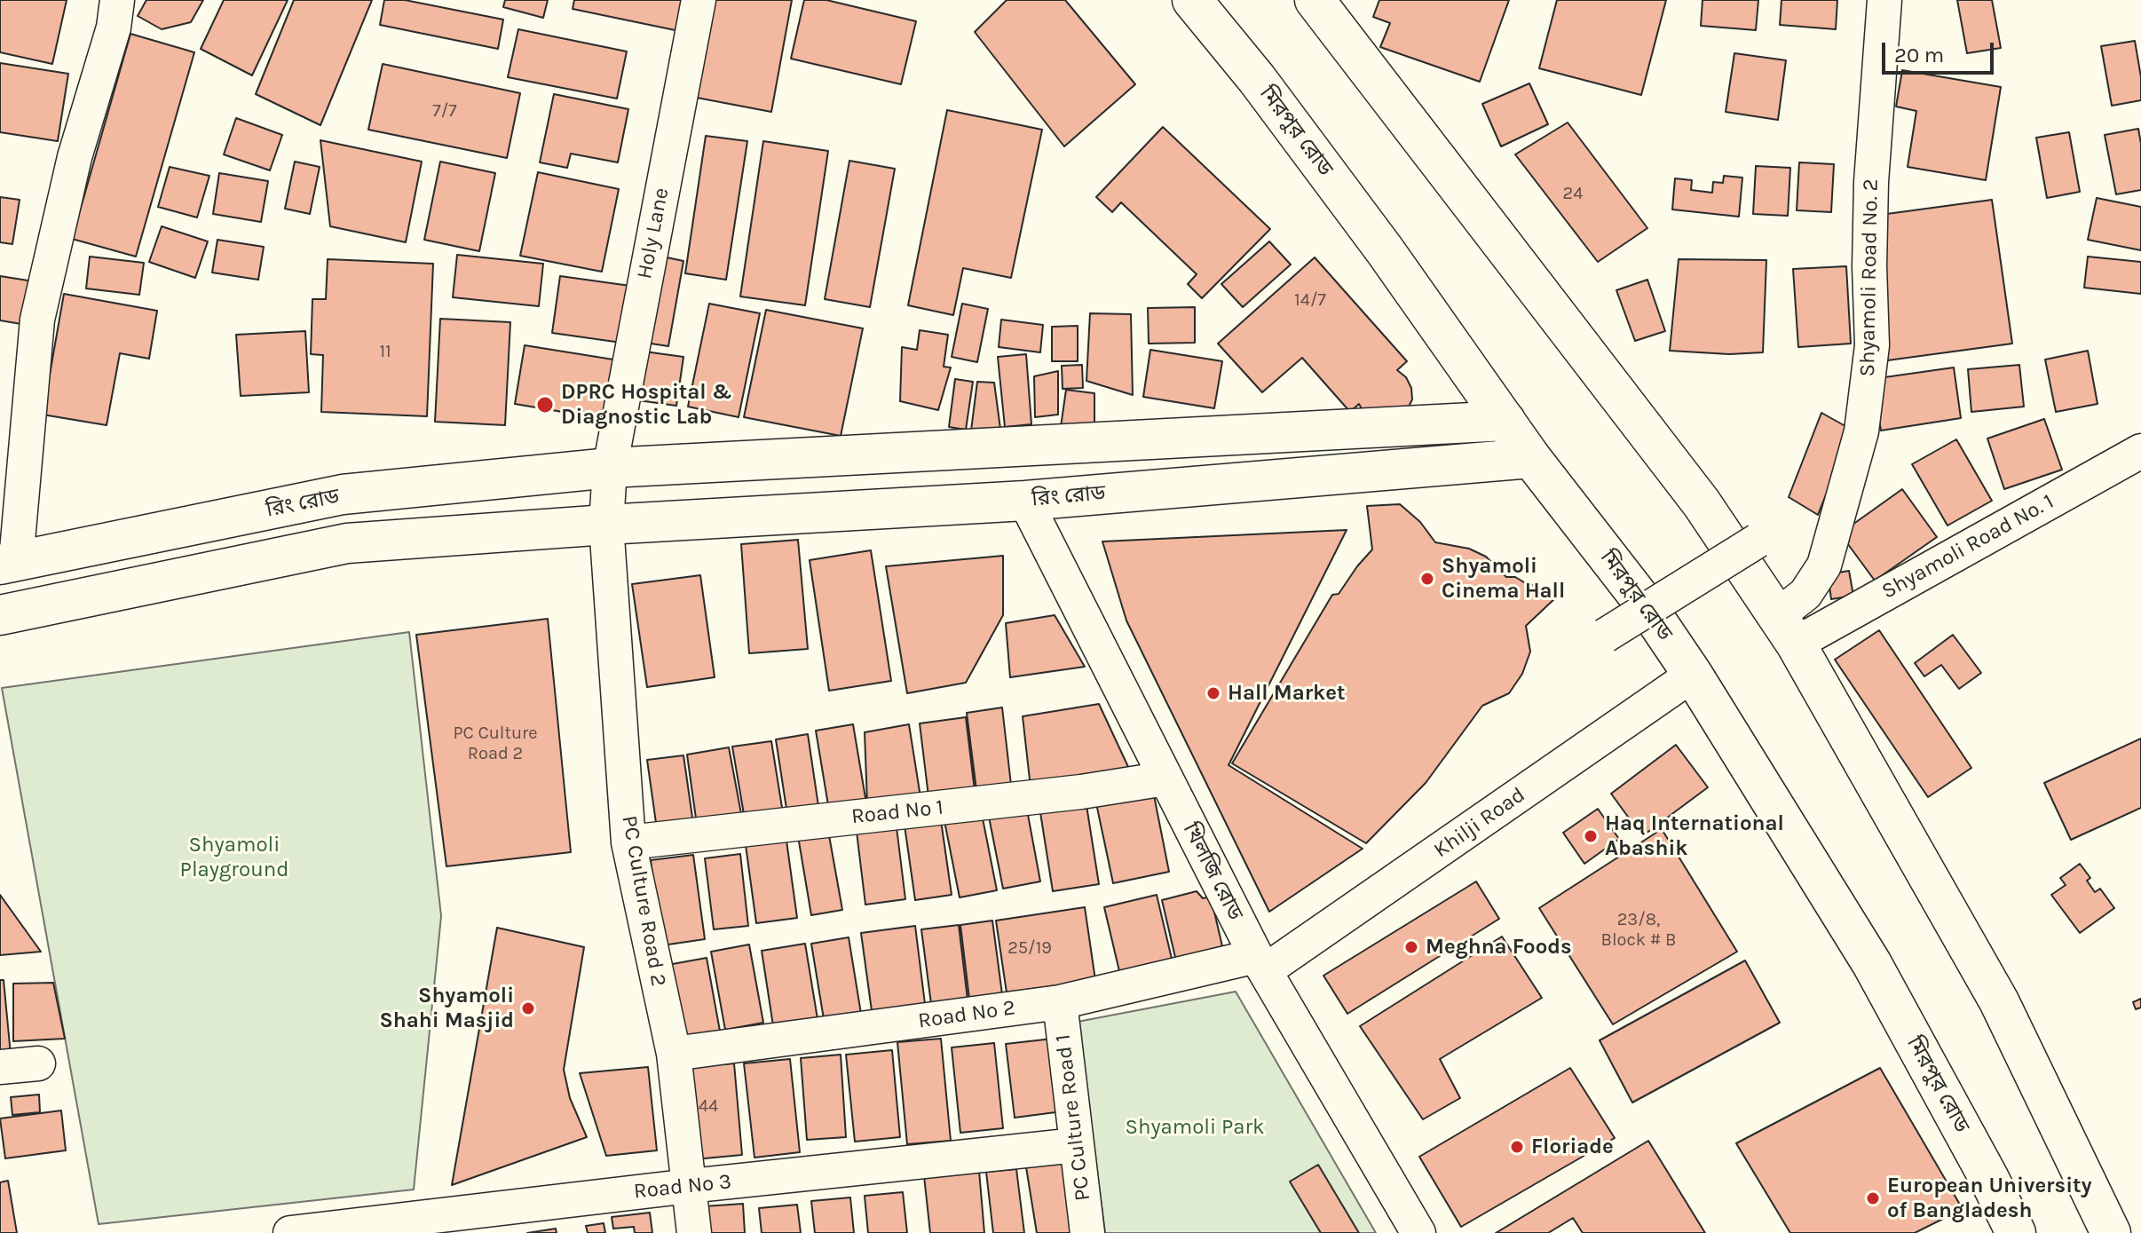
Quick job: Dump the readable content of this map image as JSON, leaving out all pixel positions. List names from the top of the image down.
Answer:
{
  "streets": {
    "main road": ["মিরপুর রোড", "রিং রোড"],
    "street": [
      "Holy Lane",
      "Shyamoli Road No. 2",
      "Shyamoli Road No. 1",
      "Road No 1",
      "Khilji Road",
      "খিলজি রোড",
      "PC Culture Road 2",
      "Road No 2",
      "PC Culture Road 1",
      "Road No 3"
    ]
  },
  "crossings": [
    ["মিরপুর রোড", "রিং রোড"],
    ["মিরপুর রোড", "Khilji Road"],
    ["Holy Lane", "রিং রোড"],
    ["Shyamoli Road No. 2", "Shyamoli Road No. 1"],
    ["রিং রোড", "খিলজি রোড"],
    ["রিং রোড", "PC Culture Road 2"],
    ["Road No 1", "খিলজি রোড"],
    ["Road No 1", "PC Culture Road 2"],
    ["Khilji Road", "খিলজি রোড"],
    ["Khilji Road", "Road No 2"],
    ["খিলজি রোড", "Road No 2"],
    ["PC Culture Road 2", "Road No 2"],
    ["PC Culture Road 2", "Road No 3"],
    ["Road No 2", "PC Culture Road 1"],
    ["PC Culture Road 1", "Road No 3"]
  ],
  "parks": ["Shyamoli Playground", "Shyamoli Park"],
  "places": [
    "DPRC Hospital & Diagnostic Lab",
    "Shyamoli Cinema Hall",
    "Hall Market",
    "Haq International Abashik",
    "Meghna Foods",
    "Shyamoli Shahi Masjid",
    "Floriade",
    "European University of Bangladesh"
  ],
  "house_numbers": [
    "7/7",
    "24",
    "14/7",
    "11",
    "PC Culture Road 2",
    "23/8, Block # B",
    "25/19",
    "44"
  ],
  "scale_bar": "20 m"
}
